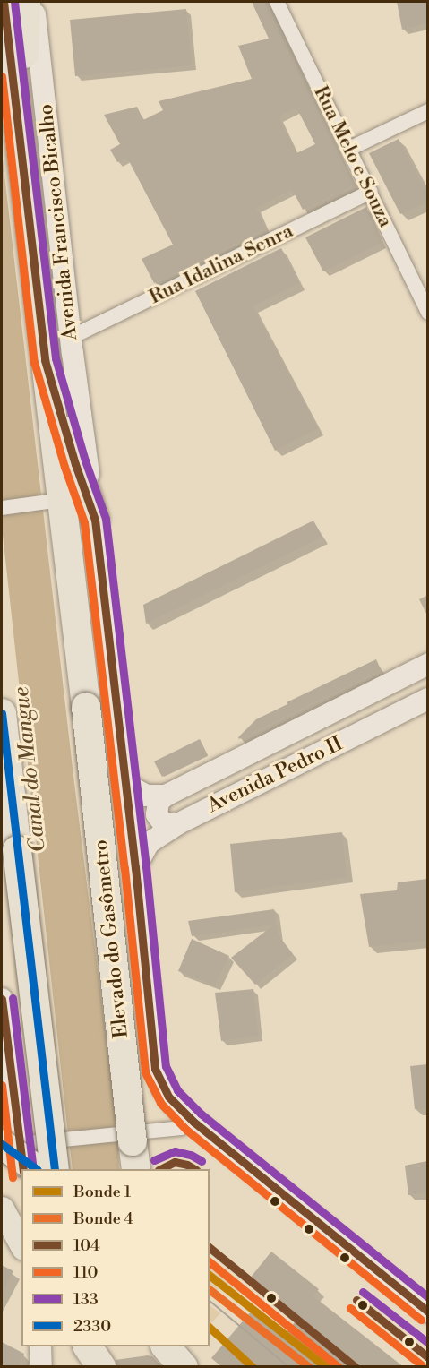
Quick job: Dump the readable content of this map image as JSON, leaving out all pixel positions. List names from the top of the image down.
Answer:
{
  "streets": {
    "highway": ["Avenida Francisco Bicalho", "Elevado do Gasômetro"],
    "main road": ["Avenida Pedro II"],
    "street": ["Rua Melo e Souza", "Rua Idalina Senra"]
  },
  "crossings": [
    ["Rua Melo e Souza", "Rua Idalina Senra"],
    ["Avenida Francisco Bicalho", "Rua Idalina Senra"],
    ["Avenida Francisco Bicalho", "Avenida Pedro II"],
    ["Avenida Francisco Bicalho", "Elevado do Gasômetro"]
  ],
  "water": ["Canal do Mangue"],
  "lines": [
    "transit line 104",
    "transit line 133",
    "transit line 110",
    "transit line 2330",
    "tram line 1",
    "tram line 4"
  ],
  "legend": [
    "Bonde 1",
    "Bonde 4",
    "104",
    "110",
    "133",
    "2330"
  ]
}
